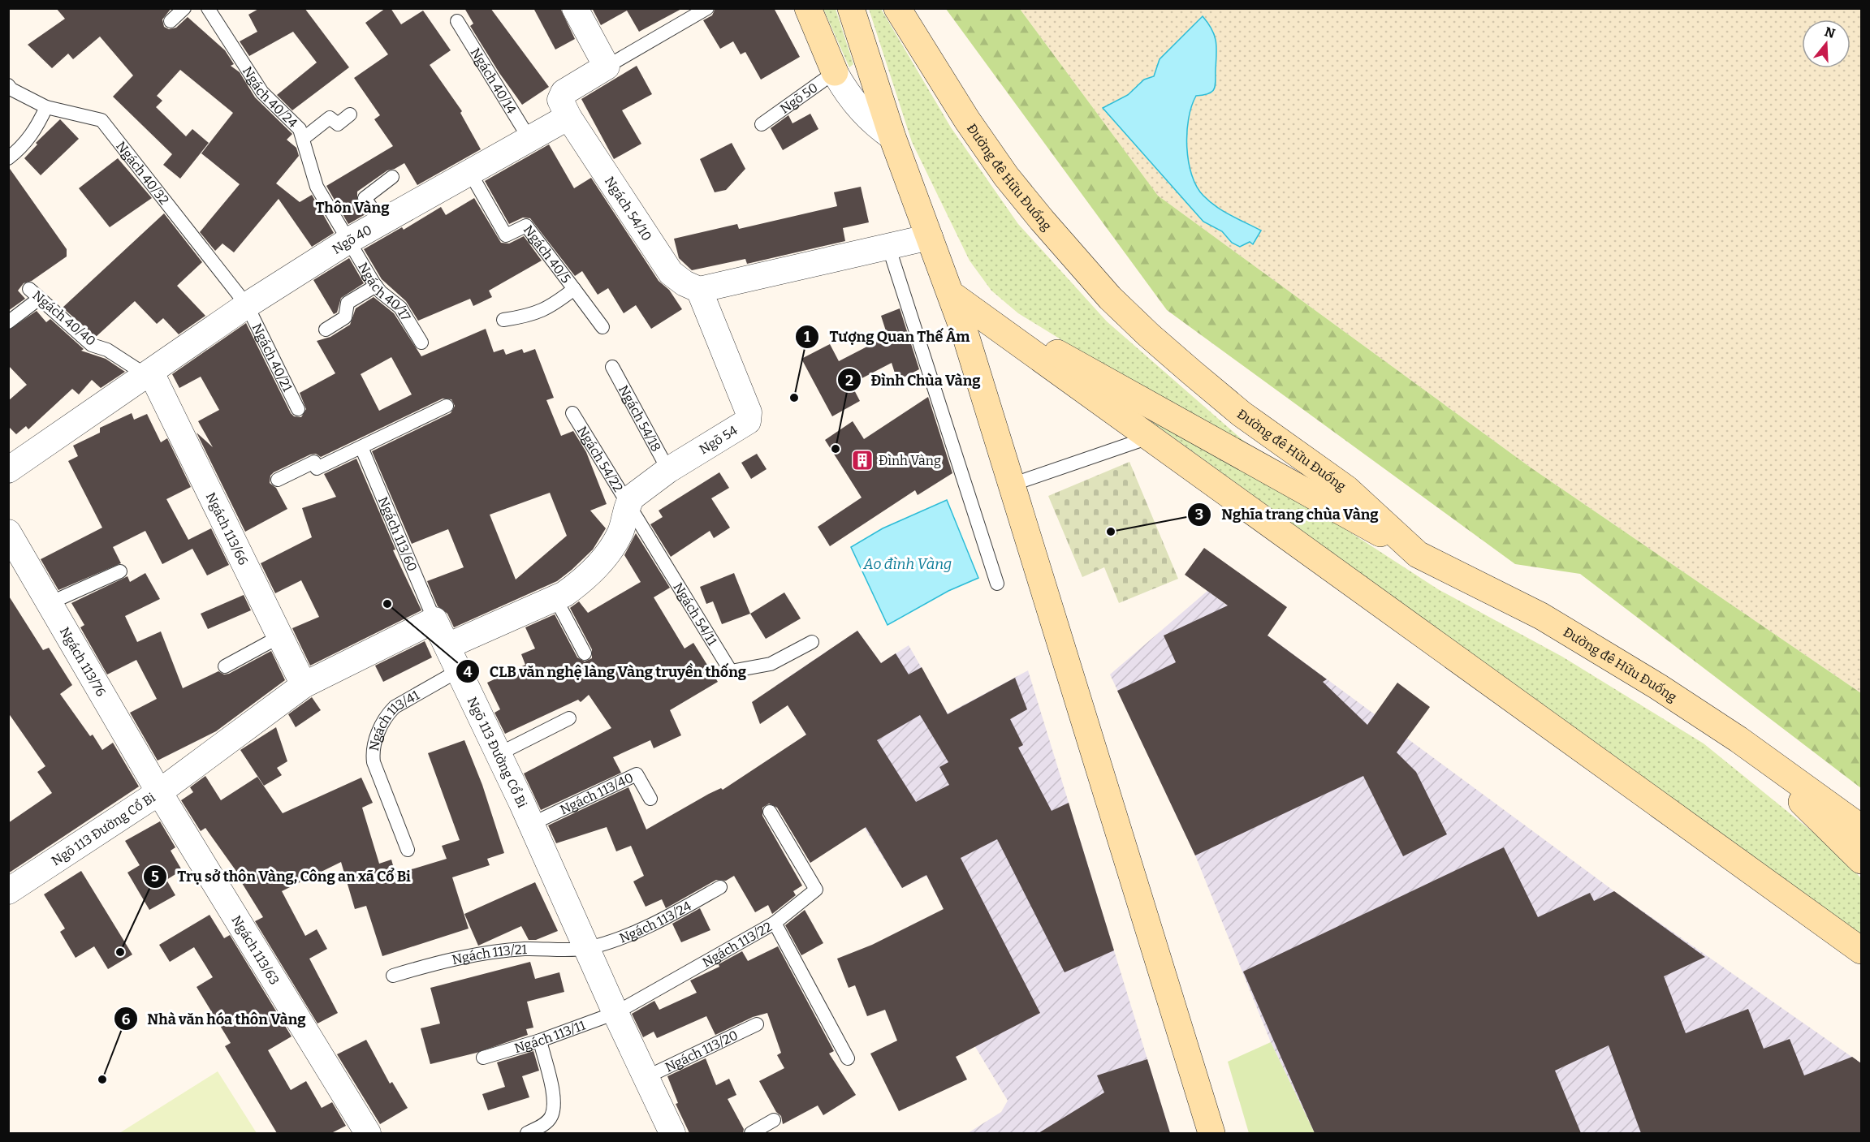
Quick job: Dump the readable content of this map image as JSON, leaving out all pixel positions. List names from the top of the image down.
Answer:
{
  "streets": {
    "main road": ["Đường đê Hữu Đuống"],
    "street": [
      "Ngách 54/10",
      "Ngõ 40",
      "Ngõ 54",
      "Ngách 113/66",
      "Ngách 113/76",
      "Ngõ 113 Đường Cổ Bi",
      "Ngách 113/63"
    ],
    "lane": [
      "Ngách 40/14",
      "Ngách 40/24",
      "Ngõ 50",
      "Ngách 40/32",
      "Ngách 40/5",
      "Ngách 40/17",
      "Ngách 40/40",
      "Ngách 40/21",
      "Ngách 54/18",
      "Ngách 54/22",
      "Ngách 113/60",
      "Ngách 54/11",
      "Ngách 113/41",
      "Ngách 113/40",
      "Ngách 113/24",
      "Ngách 113/22",
      "Ngách 113/21",
      "Ngách 113/11",
      "Ngách 113/20"
    ]
  },
  "crossings": [
    ["Ngách 40/14", "Ngõ 40"],
    ["Ngách 40/24", "Ngõ 40"],
    ["Ngách 40/24", "Ngách 40/17"],
    ["Ngách 40/32", "Ngõ 40"],
    ["Ngách 40/32", "Ngách 40/21"],
    ["Ngách 54/10", "Ngõ 40"],
    ["Ngách 54/10", "Ngõ 54"],
    ["Ngõ 40", "Ngách 40/5"],
    ["Ngõ 40", "Ngách 40/17"],
    ["Ngõ 40", "Ngách 40/40"],
    ["Ngõ 40", "Ngách 40/21"],
    ["Ngõ 40", "Ngách 113/66"],
    ["Ngách 40/40", "Ngách 113/66"],
    ["Ngách 54/18", "Ngõ 54"],
    ["Ngõ 54", "Ngách 54/22"],
    ["Ngõ 54", "Ngách 54/11"],
    ["Ngõ 54", "Ngõ 113 Đường Cổ Bi"],
    ["Ngách 54/22", "Ngách 54/11"],
    ["Ngách 113/66", "Ngõ 113 Đường Cổ Bi"],
    ["Ngách 113/60", "Ngõ 113 Đường Cổ Bi"],
    ["Ngách 113/76", "Ngõ 113 Đường Cổ Bi"],
    ["Ngách 113/76", "Ngách 113/63"],
    ["Ngách 113/41", "Ngõ 113 Đường Cổ Bi"],
    ["Ngõ 113 Đường Cổ Bi", "Ngách 113/40"],
    ["Ngõ 113 Đường Cổ Bi", "Ngách 113/24"],
    ["Ngõ 113 Đường Cổ Bi", "Ngách 113/22"],
    ["Ngõ 113 Đường Cổ Bi", "Ngách 113/63"],
    ["Ngõ 113 Đường Cổ Bi", "Ngách 113/21"],
    ["Ngõ 113 Đường Cổ Bi", "Ngách 113/11"],
    ["Ngõ 113 Đường Cổ Bi", "Ngách 113/20"],
    ["Ngách 113/24", "Ngách 113/21"],
    ["Ngách 113/22", "Ngách 113/11"]
  ],
  "districts": ["Thôn Vàng"],
  "water": ["Ao đình Vàng"],
  "places": {
    "other": [
      "Tượng Quan Thế Âm",
      "Đình Chùa Vàng",
      "Nghĩa trang chùa Vàng",
      "CLB văn nghệ làng Vàng truyền thống",
      "Trụ sở thôn Vàng, Công an xã Cổ Bi",
      "Nhà văn hóa thôn Vàng"
    ],
    "building": ["Đình Vàng"]
  },
  "north": "top"
}
